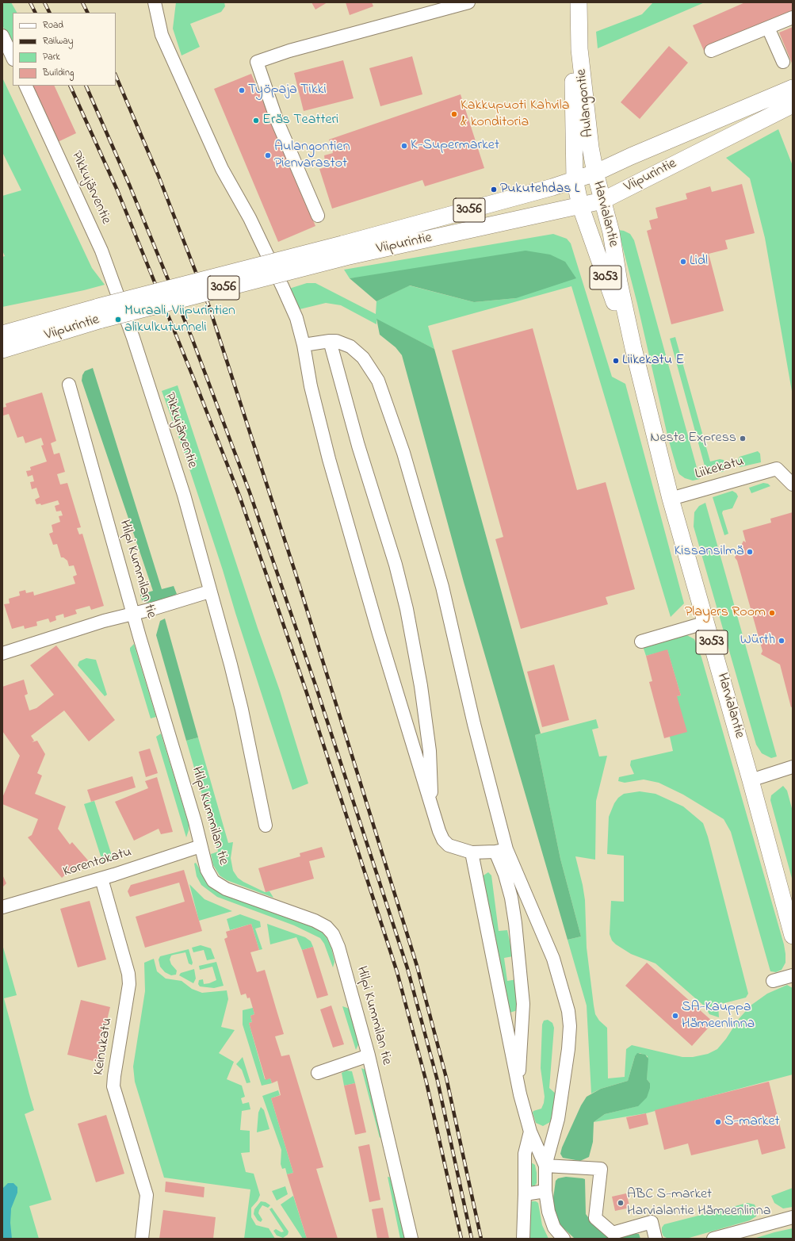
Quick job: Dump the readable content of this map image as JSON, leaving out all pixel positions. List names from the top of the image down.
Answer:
{
  "streets": {
    "main road": [
      "Aulangontie",
      "Viipurintie",
      "3056",
      "Harvialantie",
      "3053"
    ],
    "street": [
      "Pikkujärventie",
      "Liikekatu",
      "Hilpi Kummilan tie",
      "Korentokatu",
      "Keinukatu"
    ]
  },
  "crossings": [
    ["Aulangontie", "Viipurintie"],
    ["Aulangontie", "Harvialantie"],
    ["Viipurintie", "Harvialantie"],
    ["Harvialantie", "Liikekatu"],
    ["Hilpi Kummilan tie", "Korentokatu"],
    ["Korentokatu", "Keinukatu"]
  ],
  "places": [
    "Työpaja Tikki",
    "Kakkupuoti Kahvila & konditoria",
    "Eräs Teatteri",
    "K-Supermarket",
    "Aulangontien Pienvarastot",
    "Pukutehdas L",
    "Lidl",
    "Muraali, Viipurintien alikulkutunneli",
    "Liikekatu E",
    "Neste Express",
    "Kissansilmä",
    "Players Room",
    "Würth",
    "SA-Kauppa Hämeenlinna",
    "S-market",
    "ABC S-market Harvialantie Hämeenlinna"
  ],
  "legend": [
    "Road",
    "Railway",
    "Park",
    "Building"
  ]
}
